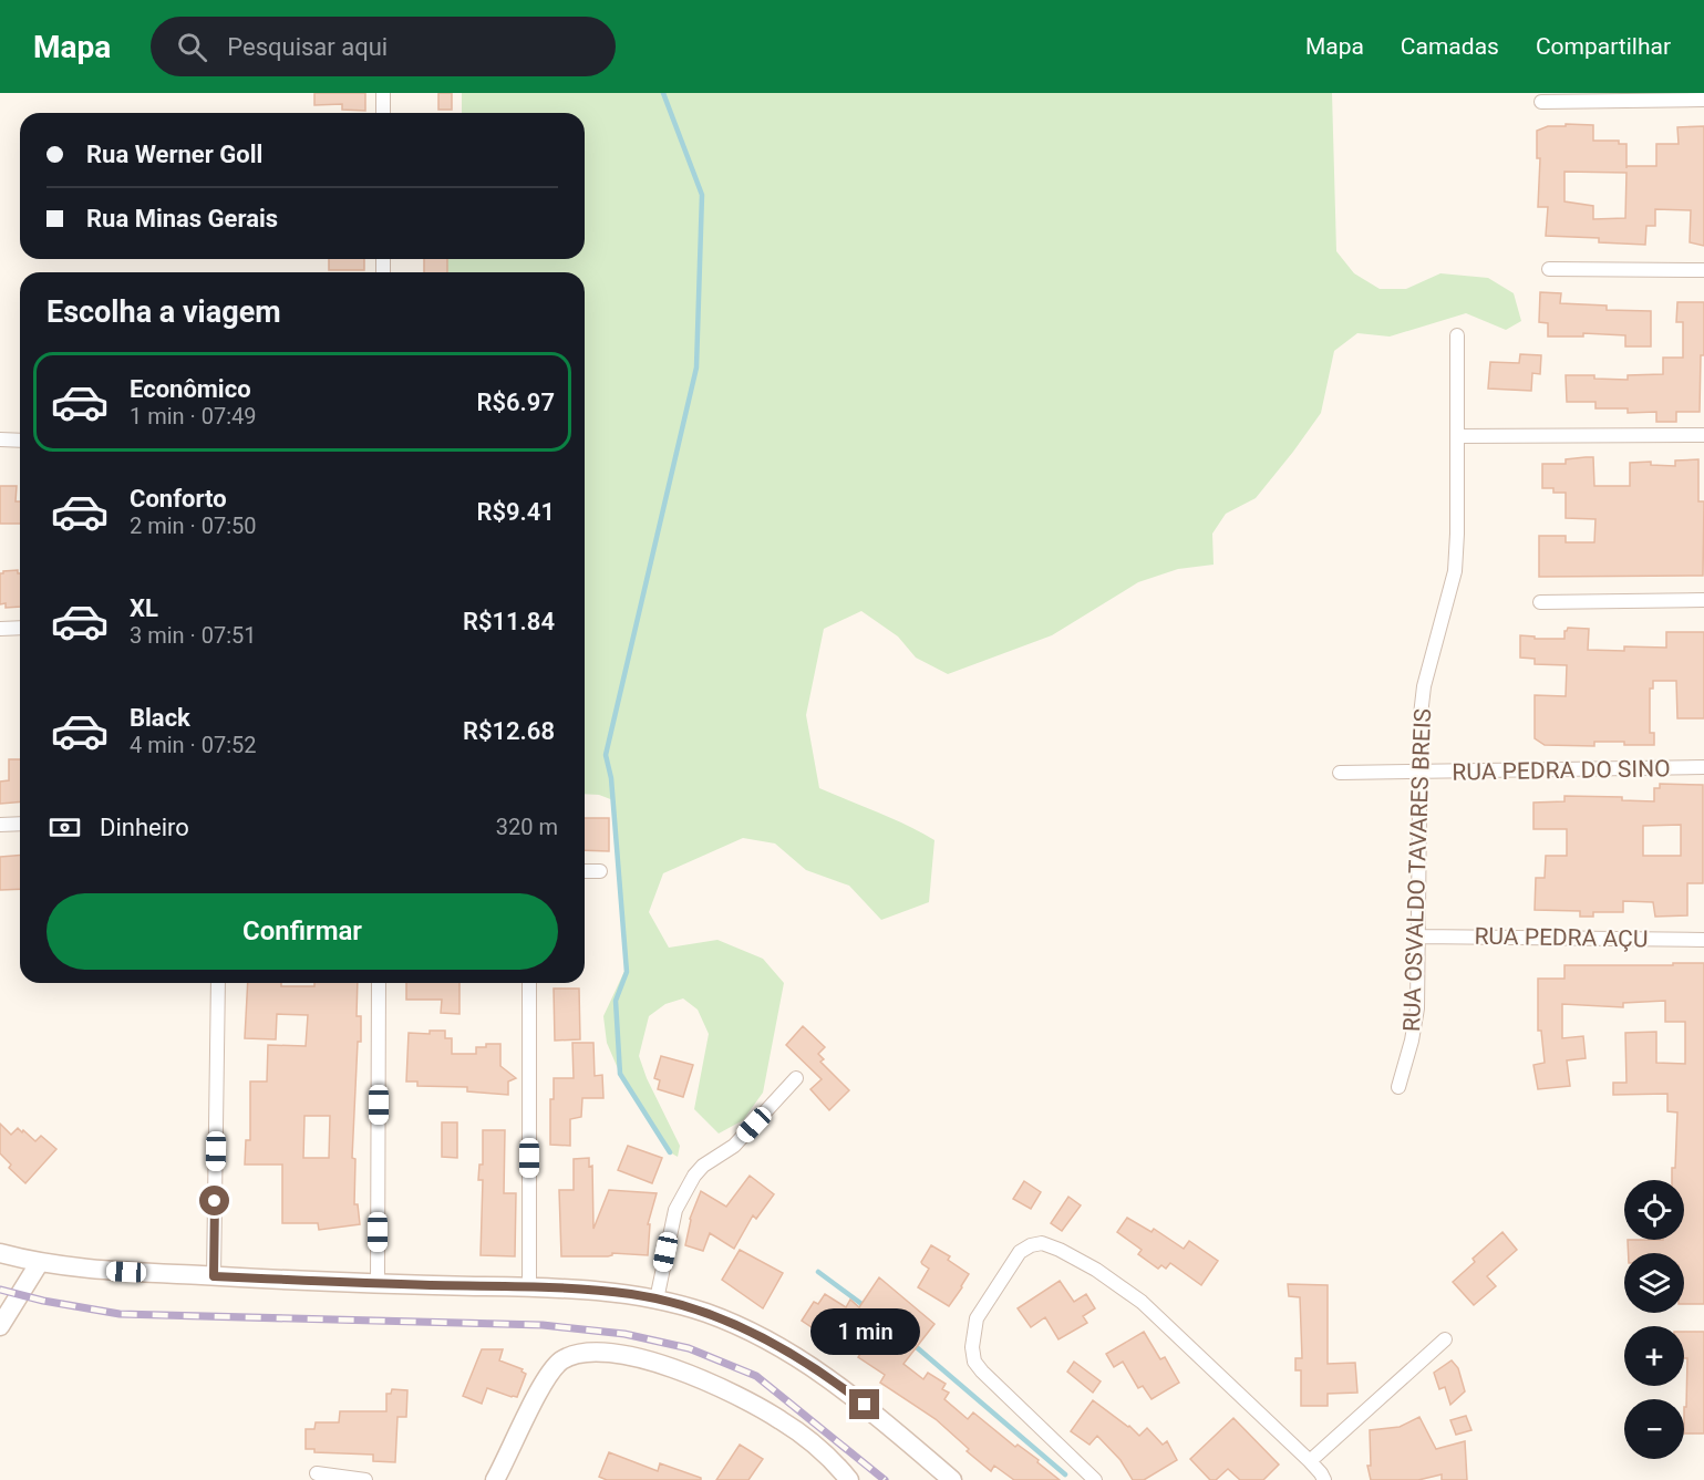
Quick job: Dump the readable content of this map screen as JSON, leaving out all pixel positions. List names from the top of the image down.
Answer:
{
  "streets": {
    "street": ["RUA PEDRA DO SINO", "RUA OSVALDO TAVARES BREIS", "RUA PEDRA AÇU"]
  },
  "crossings": [
    ["RUA PEDRA DO SINO", "RUA OSVALDO TAVARES BREIS"],
    ["RUA OSVALDO TAVARES BREIS", "RUA PEDRA AÇU"]
  ],
  "page": {
    "header": "Mapa",
    "search": "Pesquisar aqui",
    "nav": ["Mapa", "Camadas", "Compartilhar"],
    "banner": ["Rua Werner Goll", "Rua Minas Gerais"],
    "heading": "Escolha a viagem",
    "list": [
      {
        "name": "Econômico",
        "note": "1 min · 07:49",
        "value": "R$6.97"
      },
      {
        "name": "Conforto",
        "note": "2 min · 07:50",
        "value": "R$9.41"
      },
      {
        "name": "XL",
        "note": "3 min · 07:51",
        "value": "R$11.84"
      },
      {
        "name": "Black",
        "note": "4 min · 07:52",
        "value": "R$12.68"
      }
    ],
    "pay": ["Dinheiro", "320 m"],
    "buttons": "Confirmar",
    "map_buttons": ["+", "−"],
    "bubble": "1 min"
  }
}
